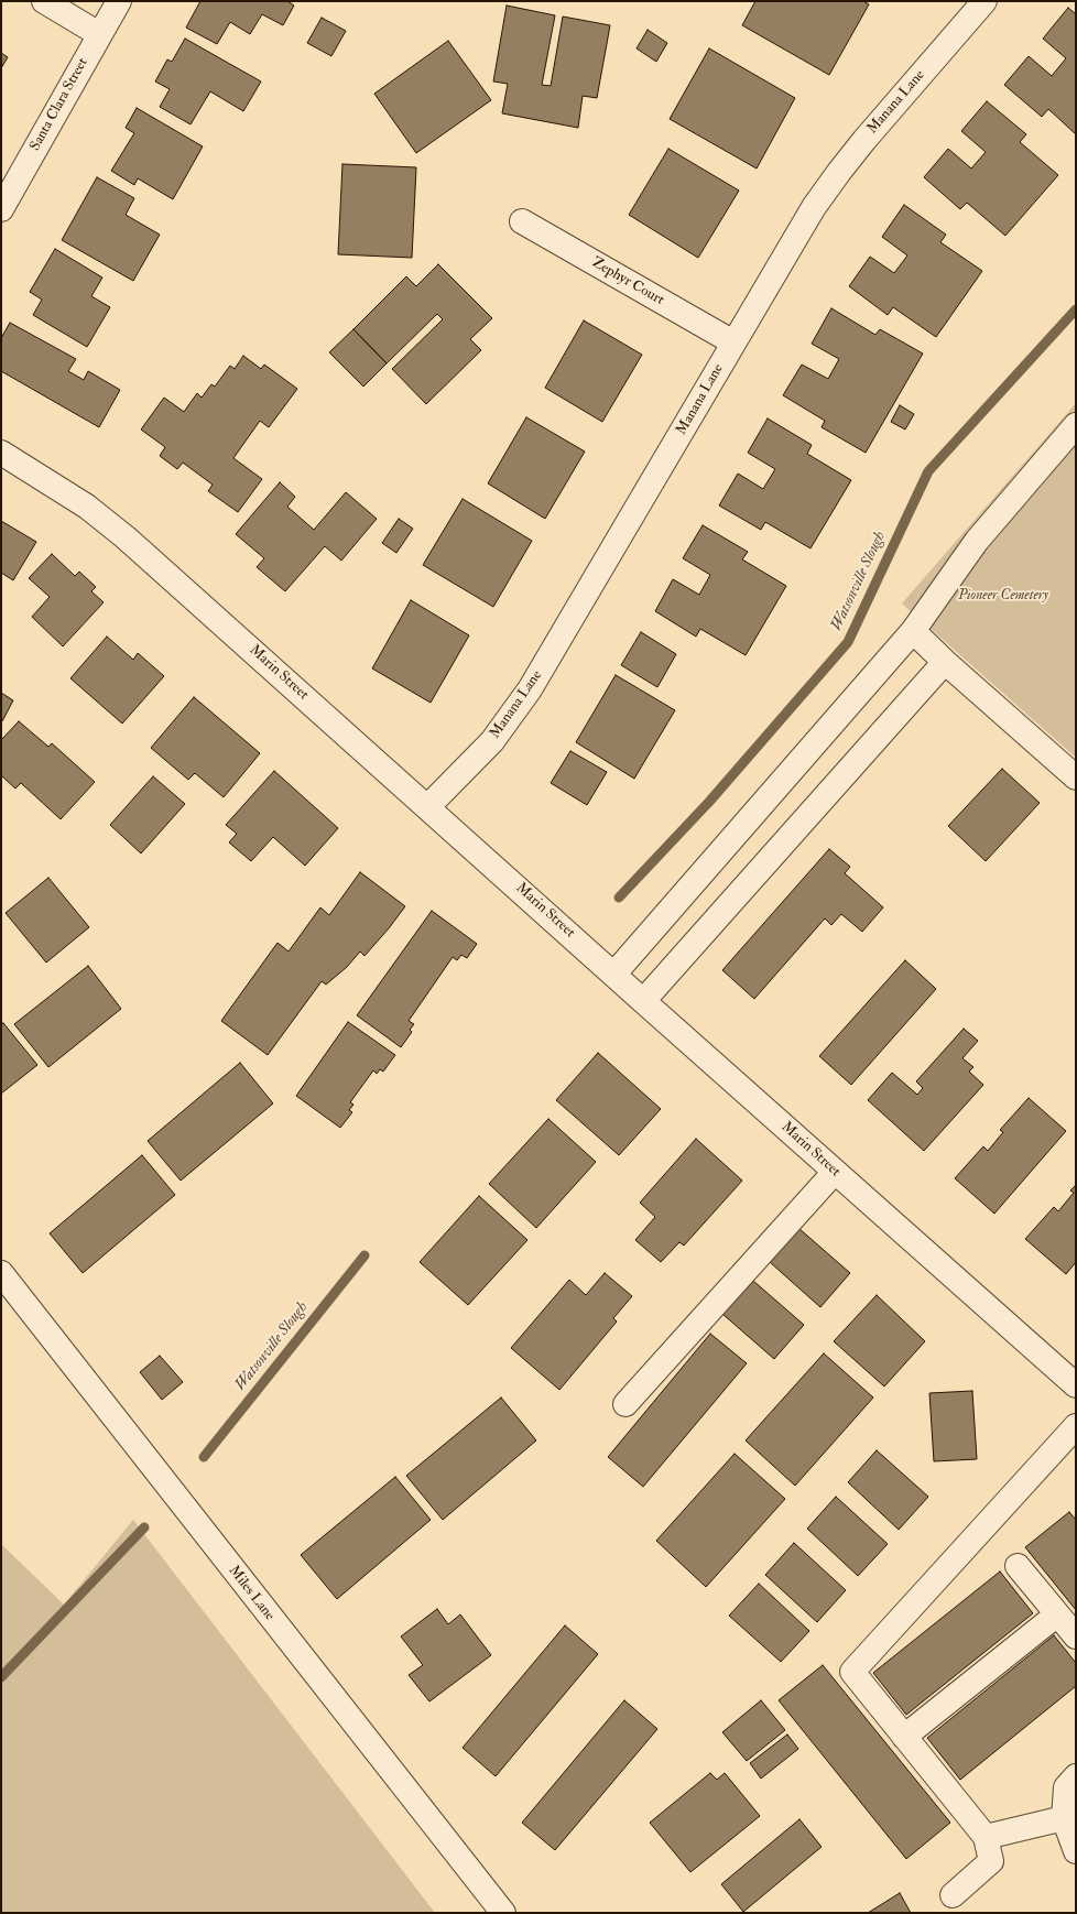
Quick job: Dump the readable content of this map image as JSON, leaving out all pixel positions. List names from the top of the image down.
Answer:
{
  "streets": {
    "street": [
      "Manana Lane",
      "Santa Clara Street",
      "Zephyr Court",
      "Marin Street",
      "Miles Lane"
    ]
  },
  "crossings": [
    ["Manana Lane", "Zephyr Court"],
    ["Manana Lane", "Marin Street"]
  ],
  "water": ["Watsonville Slough"],
  "parks": ["Pioneer Cemetery"]
}
